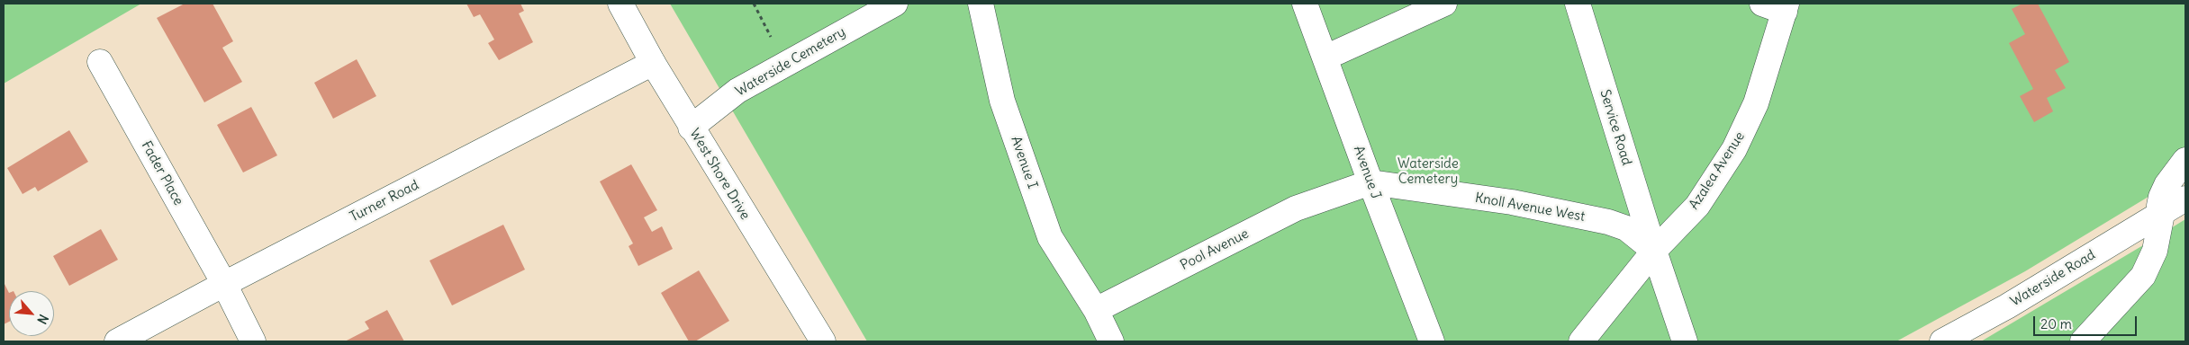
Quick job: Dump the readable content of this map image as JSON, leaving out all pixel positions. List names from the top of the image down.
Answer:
{
  "streets": {
    "street": [
      "Waterside Cemetery",
      "Service Road",
      "Avenue I",
      "Azalea Avenue",
      "Avenue J",
      "Fader Place",
      "West Shore Drive",
      "Turner Road",
      "Knoll Avenue West",
      "Pool Avenue",
      "Waterside Road"
    ]
  },
  "crossings": [
    ["Waterside Cemetery", "West Shore Drive"],
    ["Service Road", "Azalea Avenue"],
    ["Service Road", "Knoll Avenue West"],
    ["Avenue I", "Pool Avenue"],
    ["Azalea Avenue", "Knoll Avenue West"],
    ["Avenue J", "Knoll Avenue West"],
    ["Avenue J", "Pool Avenue"],
    ["Fader Place", "Turner Road"],
    ["West Shore Drive", "Turner Road"],
    ["Knoll Avenue West", "Pool Avenue"]
  ],
  "parks": ["Waterside Cemetery"],
  "scale_bar": "20 m",
  "north": "bottom right"
}
